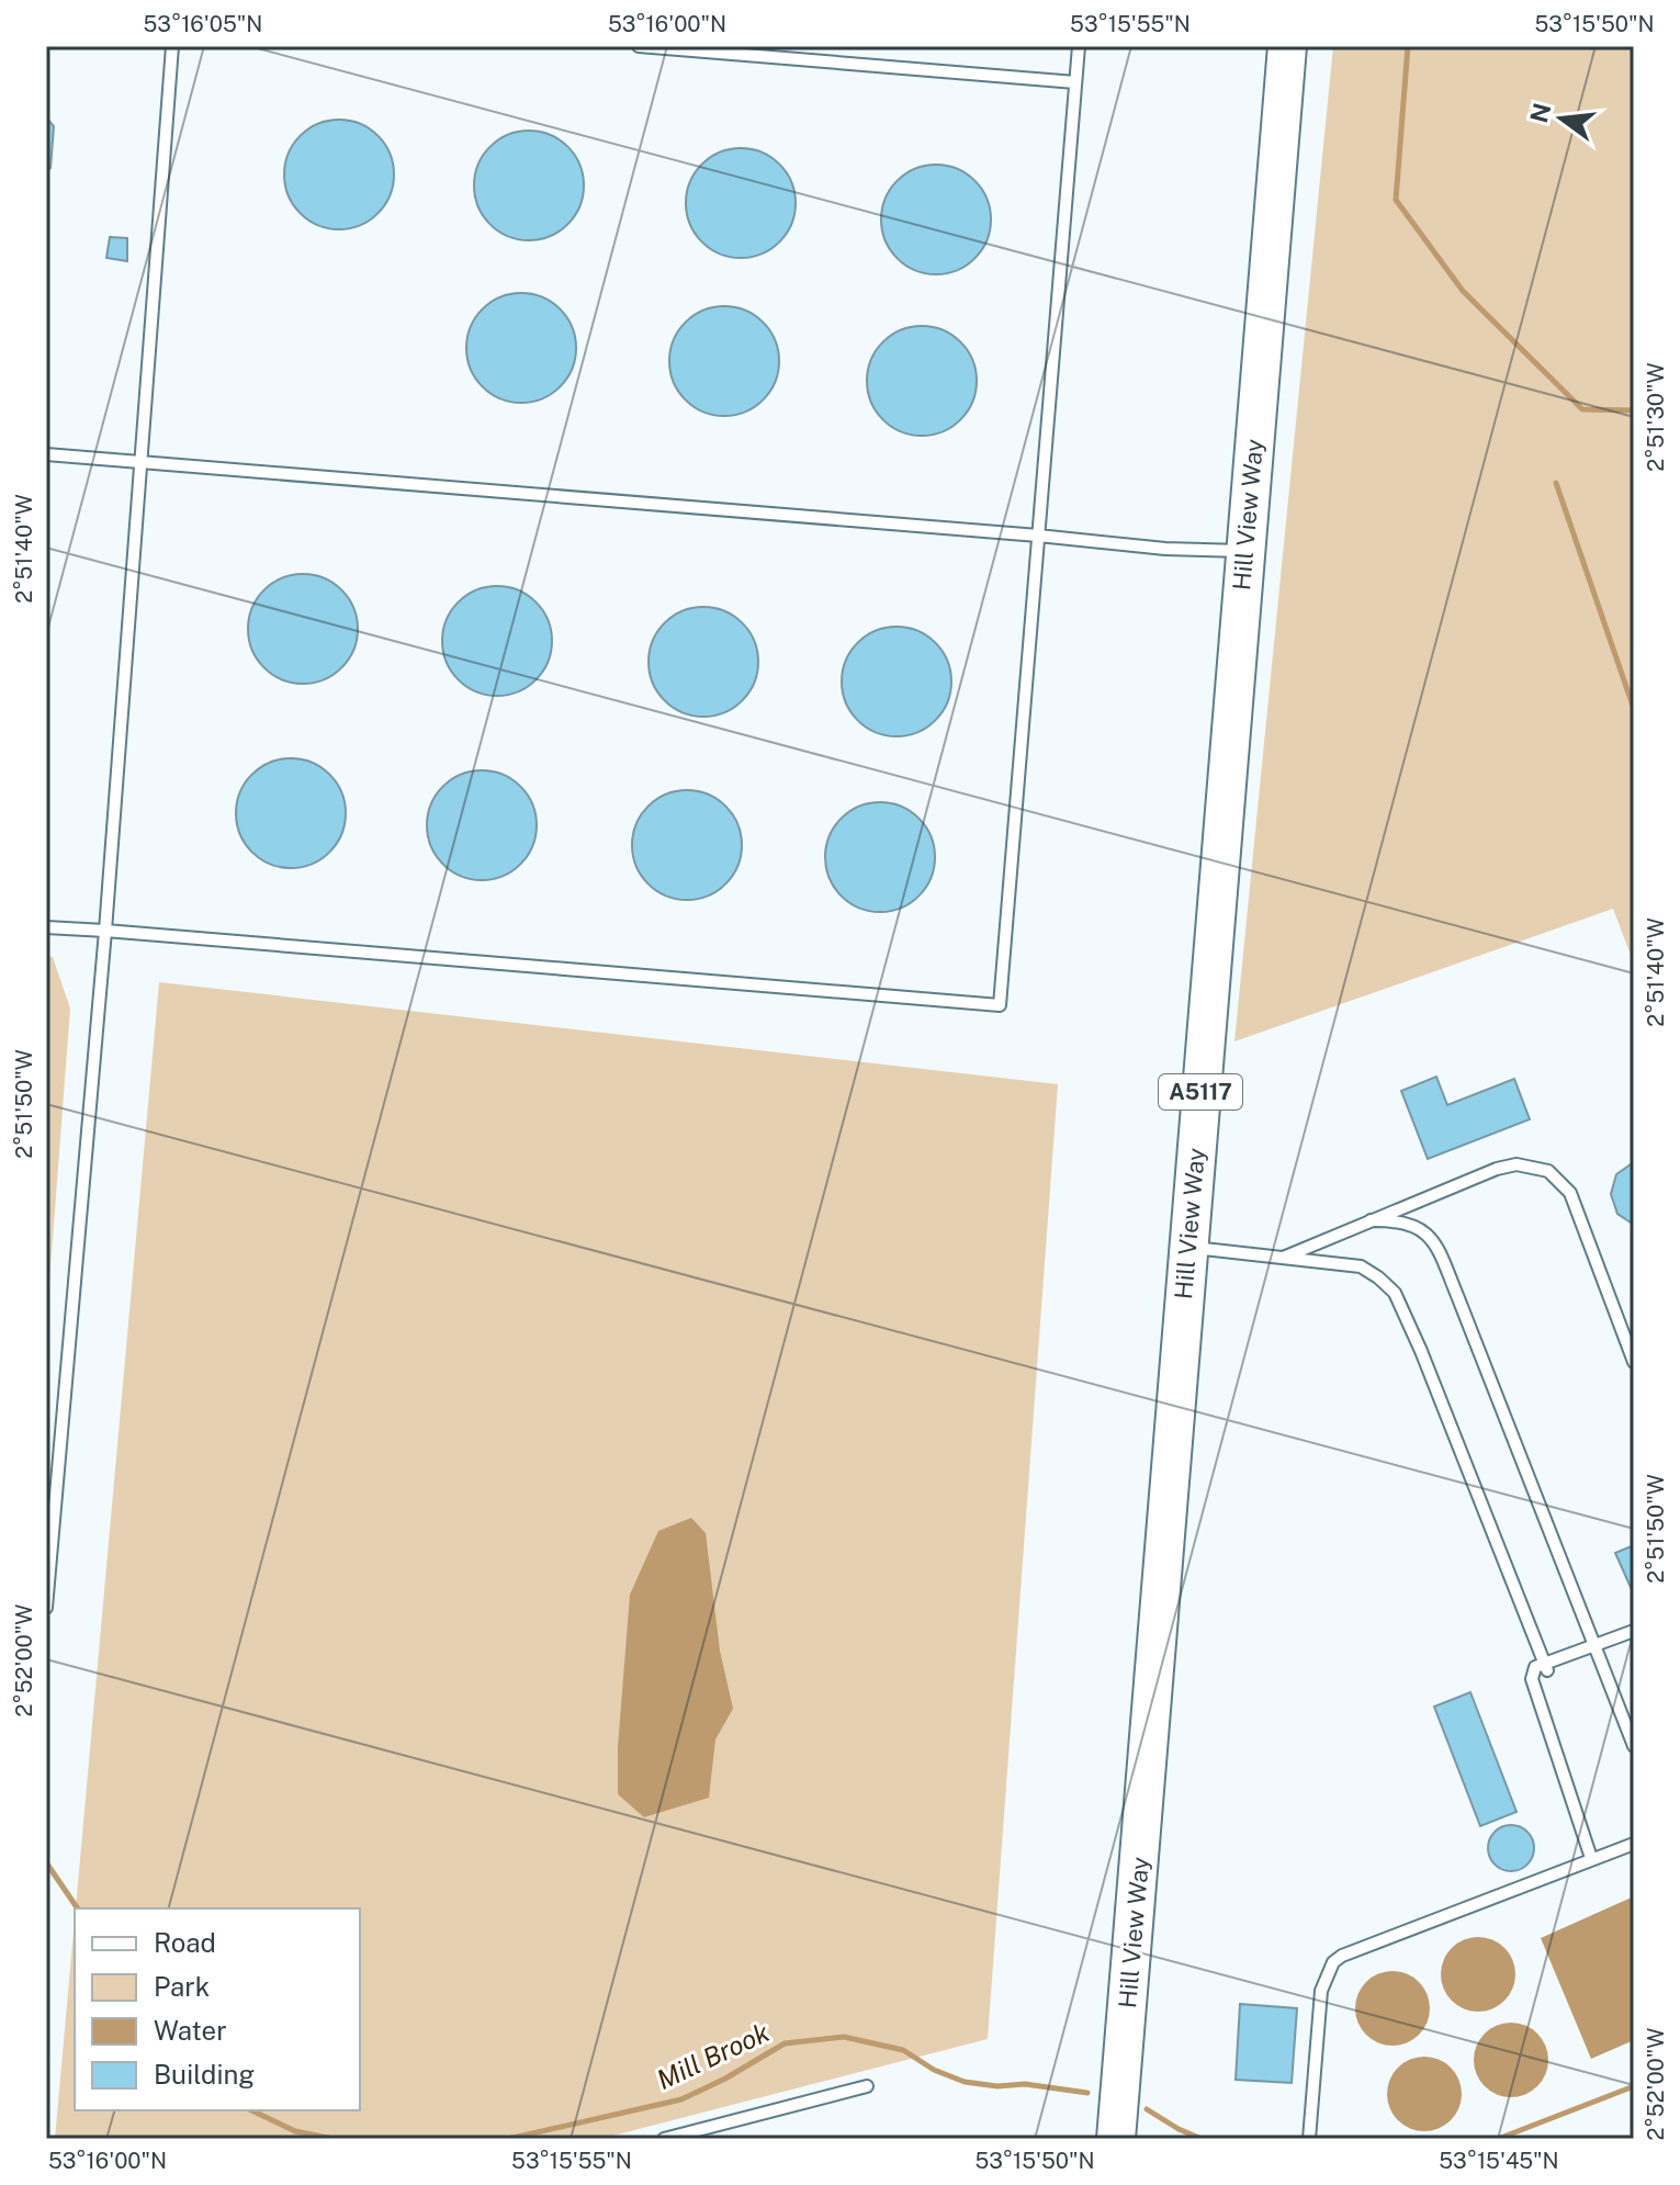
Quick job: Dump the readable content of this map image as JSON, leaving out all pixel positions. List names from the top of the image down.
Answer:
{
  "streets": {
    "main road": ["Hill View Way", "A5117"]
  },
  "water": ["Mill Brook"],
  "legend": [
    "Road",
    "Park",
    "Water",
    "Building"
  ],
  "north": "left",
  "coordinates": [
    "53°16'05\"N",
    "53°16'00\"N",
    "53°15'55\"N",
    "53°15'50\"N",
    "2°51'30\"W",
    "2°51'40\"W",
    "2°51'50\"W",
    "2°52'00\"W",
    "53°15'45\"N"
  ]
}
